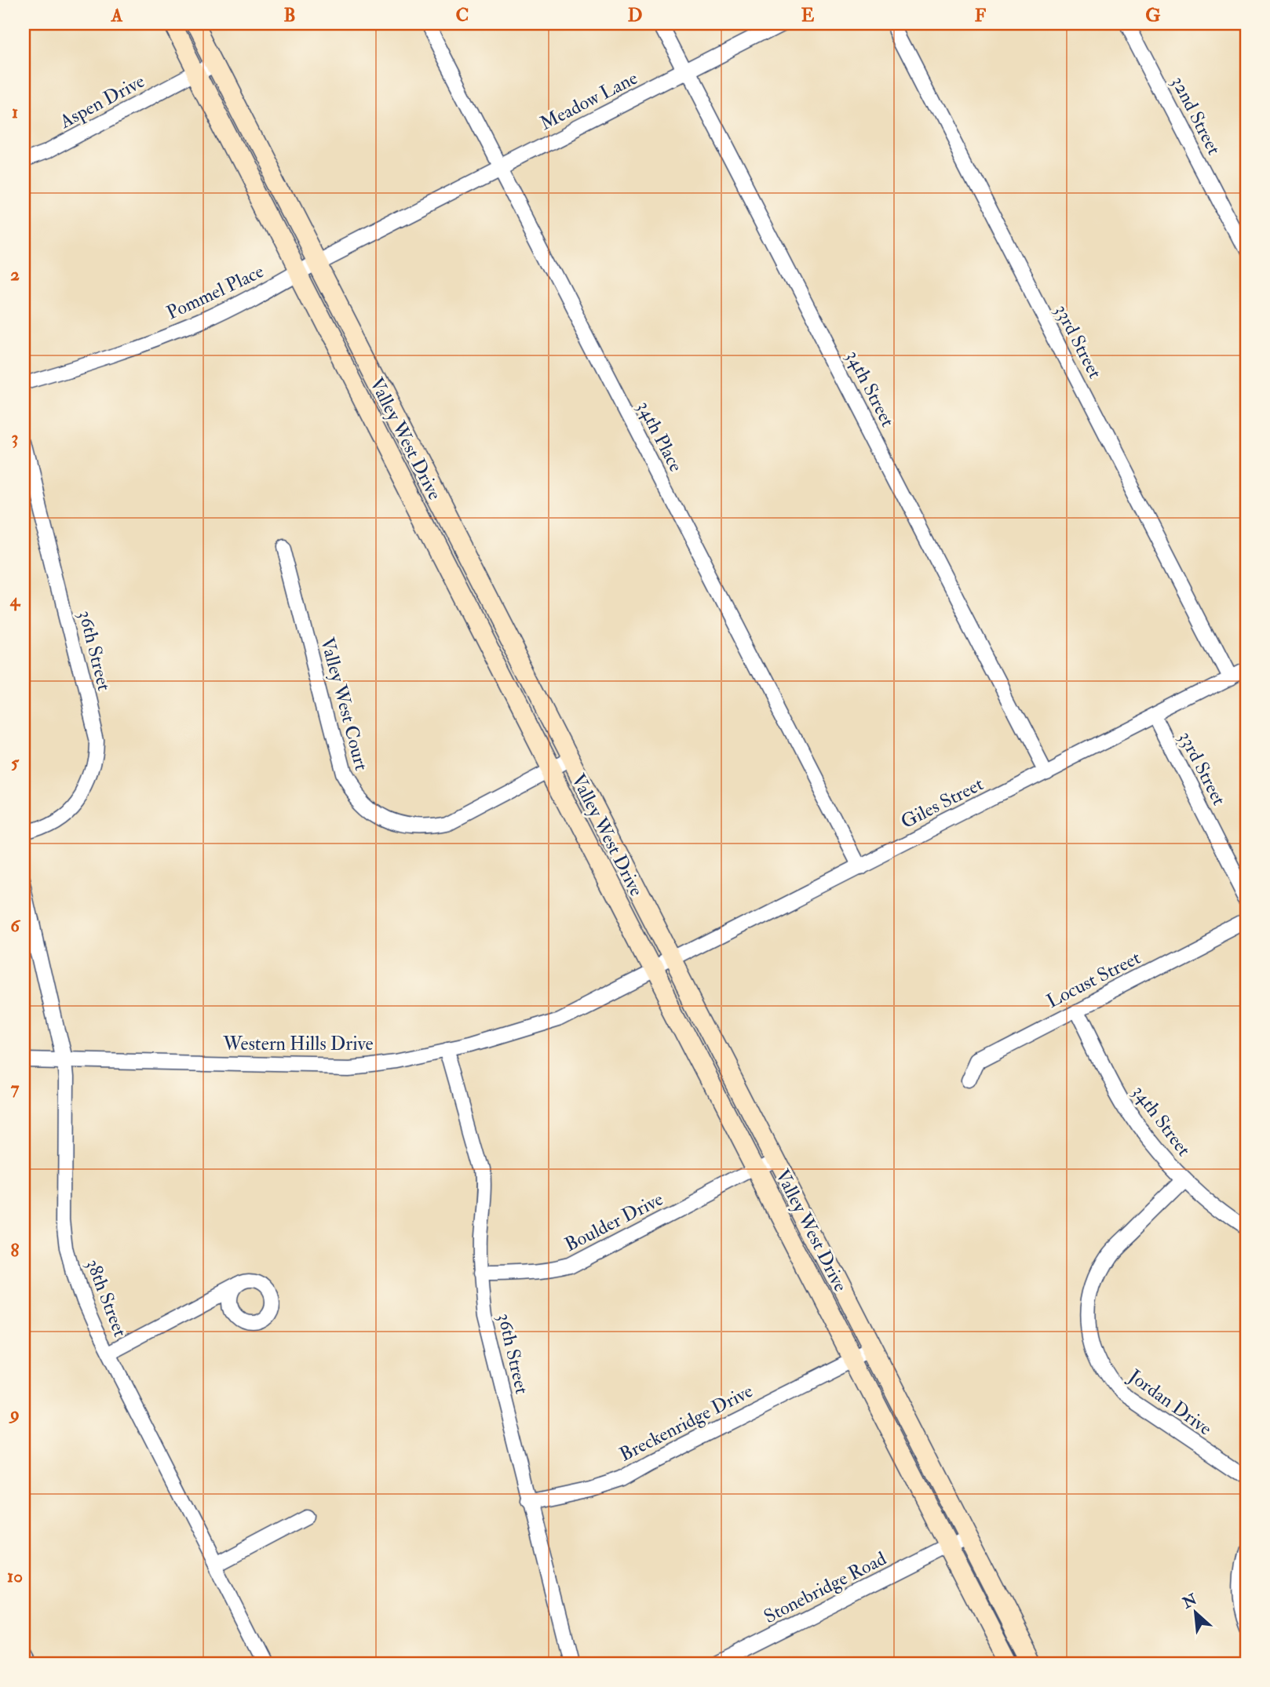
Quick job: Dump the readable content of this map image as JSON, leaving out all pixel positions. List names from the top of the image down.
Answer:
{
  "streets": {
    "main road": ["Valley West Drive"],
    "street": [
      "Meadow Lane",
      "Aspen Drive",
      "32nd Street",
      "Pommel Place",
      "33rd Street",
      "34th Street",
      "34th Place",
      "36th Street",
      "Valley West Court",
      "Giles Street",
      "Locust Street",
      "Western Hills Drive",
      "Boulder Drive",
      "38th Street",
      "Jordan Drive",
      "Breckenridge Drive",
      "Stonebridge Road"
    ]
  },
  "crossings": [
    ["Meadow Lane", "Pommel Place"],
    ["Meadow Lane", "34th Street"],
    ["Meadow Lane", "34th Place"],
    ["Aspen Drive", "Valley West Drive"],
    ["Pommel Place", "Valley West Drive"],
    ["33rd Street", "Giles Street"],
    ["34th Street", "Giles Street"],
    ["34th Street", "Locust Street"],
    ["34th Street", "Jordan Drive"],
    ["34th Place", "Giles Street"],
    ["Valley West Drive", "Valley West Court"],
    ["Valley West Drive", "Giles Street"],
    ["Valley West Drive", "Western Hills Drive"],
    ["Valley West Drive", "Boulder Drive"],
    ["Valley West Drive", "Breckenridge Drive"],
    ["Valley West Drive", "Stonebridge Road"],
    ["36th Street", "Western Hills Drive"],
    ["36th Street", "Boulder Drive"],
    ["36th Street", "Breckenridge Drive"],
    ["Giles Street", "Western Hills Drive"],
    ["Western Hills Drive", "38th Street"]
  ],
  "north": "top left",
  "grid": {
    "columns": [
      "A",
      "B",
      "C",
      "D",
      "E",
      "F",
      "G"
    ],
    "rows": [
      "1",
      "2",
      "3",
      "4",
      "5",
      "6",
      "7",
      "8",
      "9",
      "10"
    ]
  }
}
